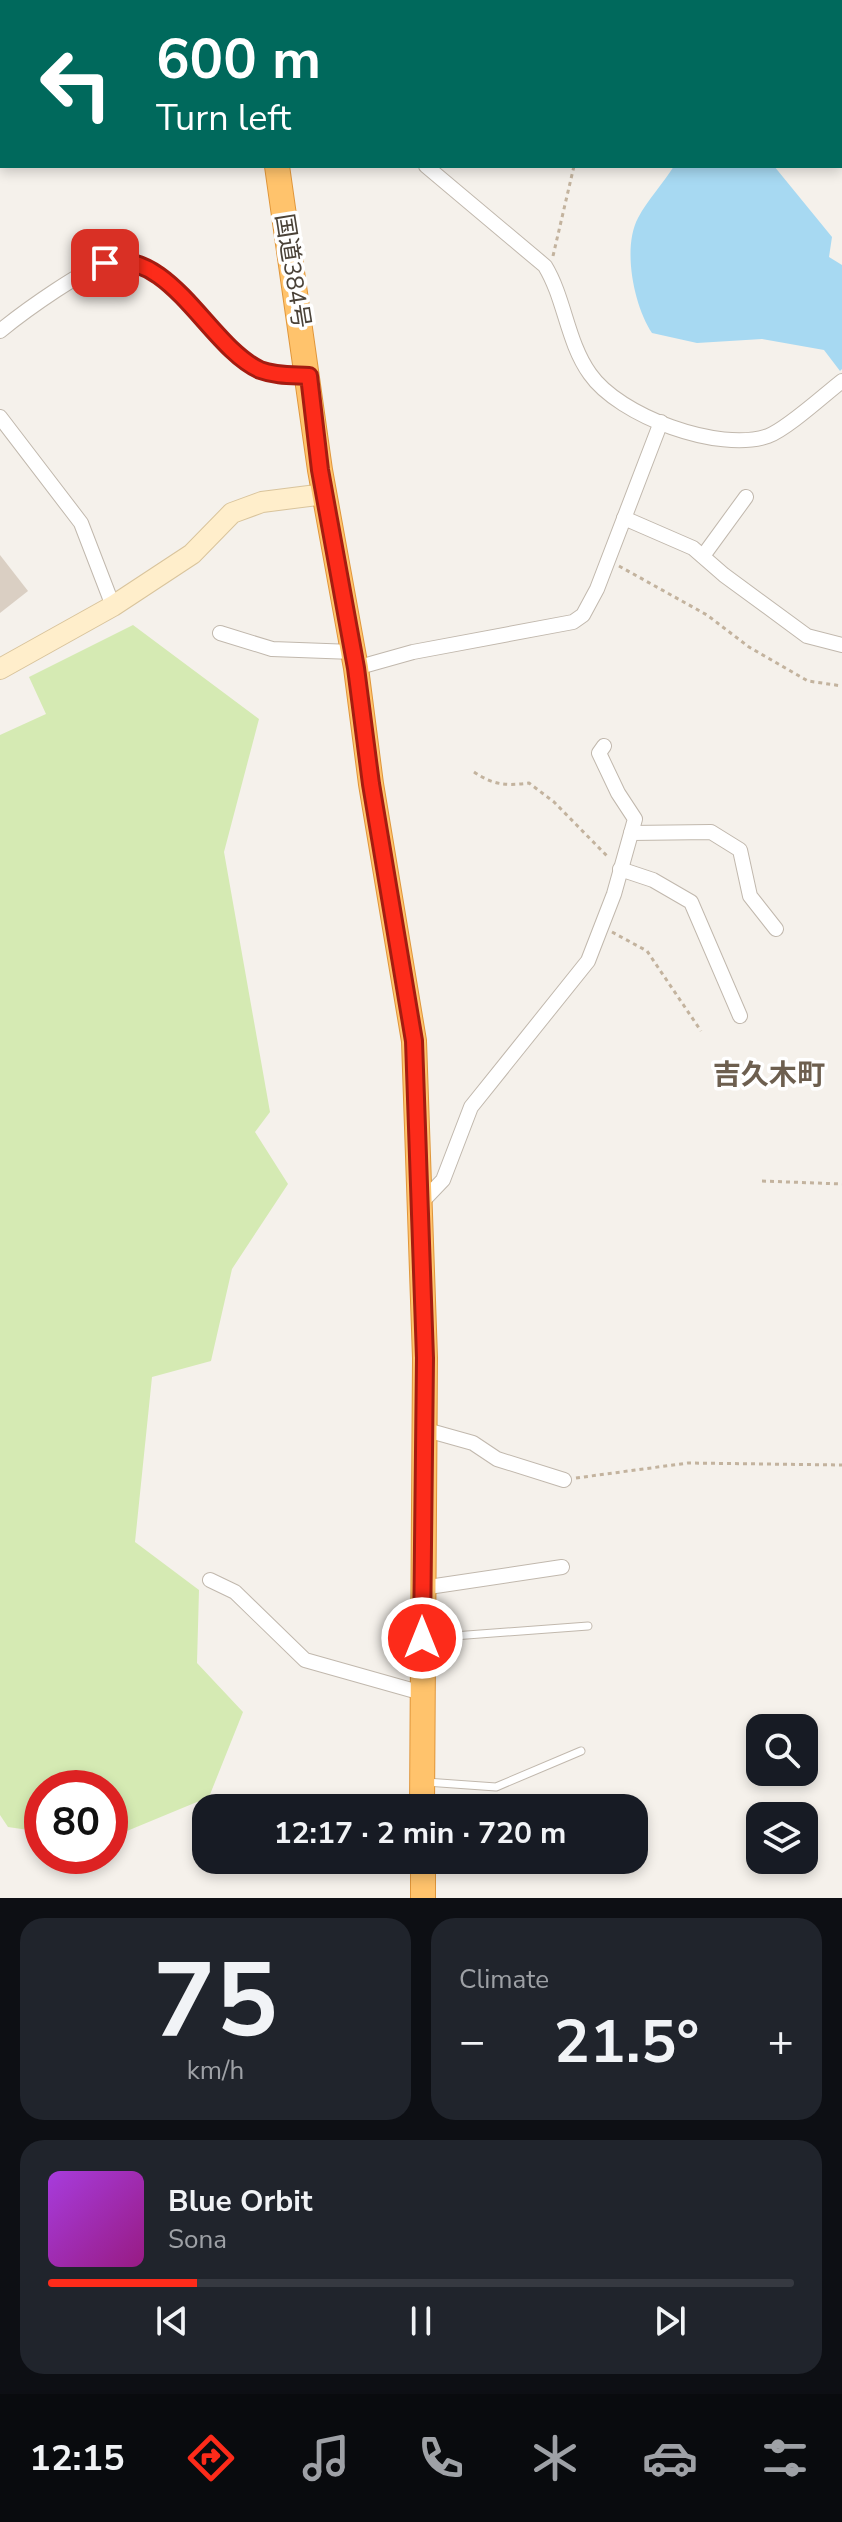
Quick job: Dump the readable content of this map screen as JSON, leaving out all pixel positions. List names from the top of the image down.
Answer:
{
  "streets": {
    "highway": ["国道384号"]
  },
  "districts": ["吉久木町"],
  "page": {
    "turn": ["600 m", "Turn left"],
    "limit": "80",
    "trip": "12:17 · 2 min · 720 m",
    "tile": [
      ["75", "km/h"],
      "Climate"
    ],
    "heat": ["−", "21.5°", "+"],
    "song": ["Blue Orbit", "Sona"],
    "tabs": "12:15"
  }
}
